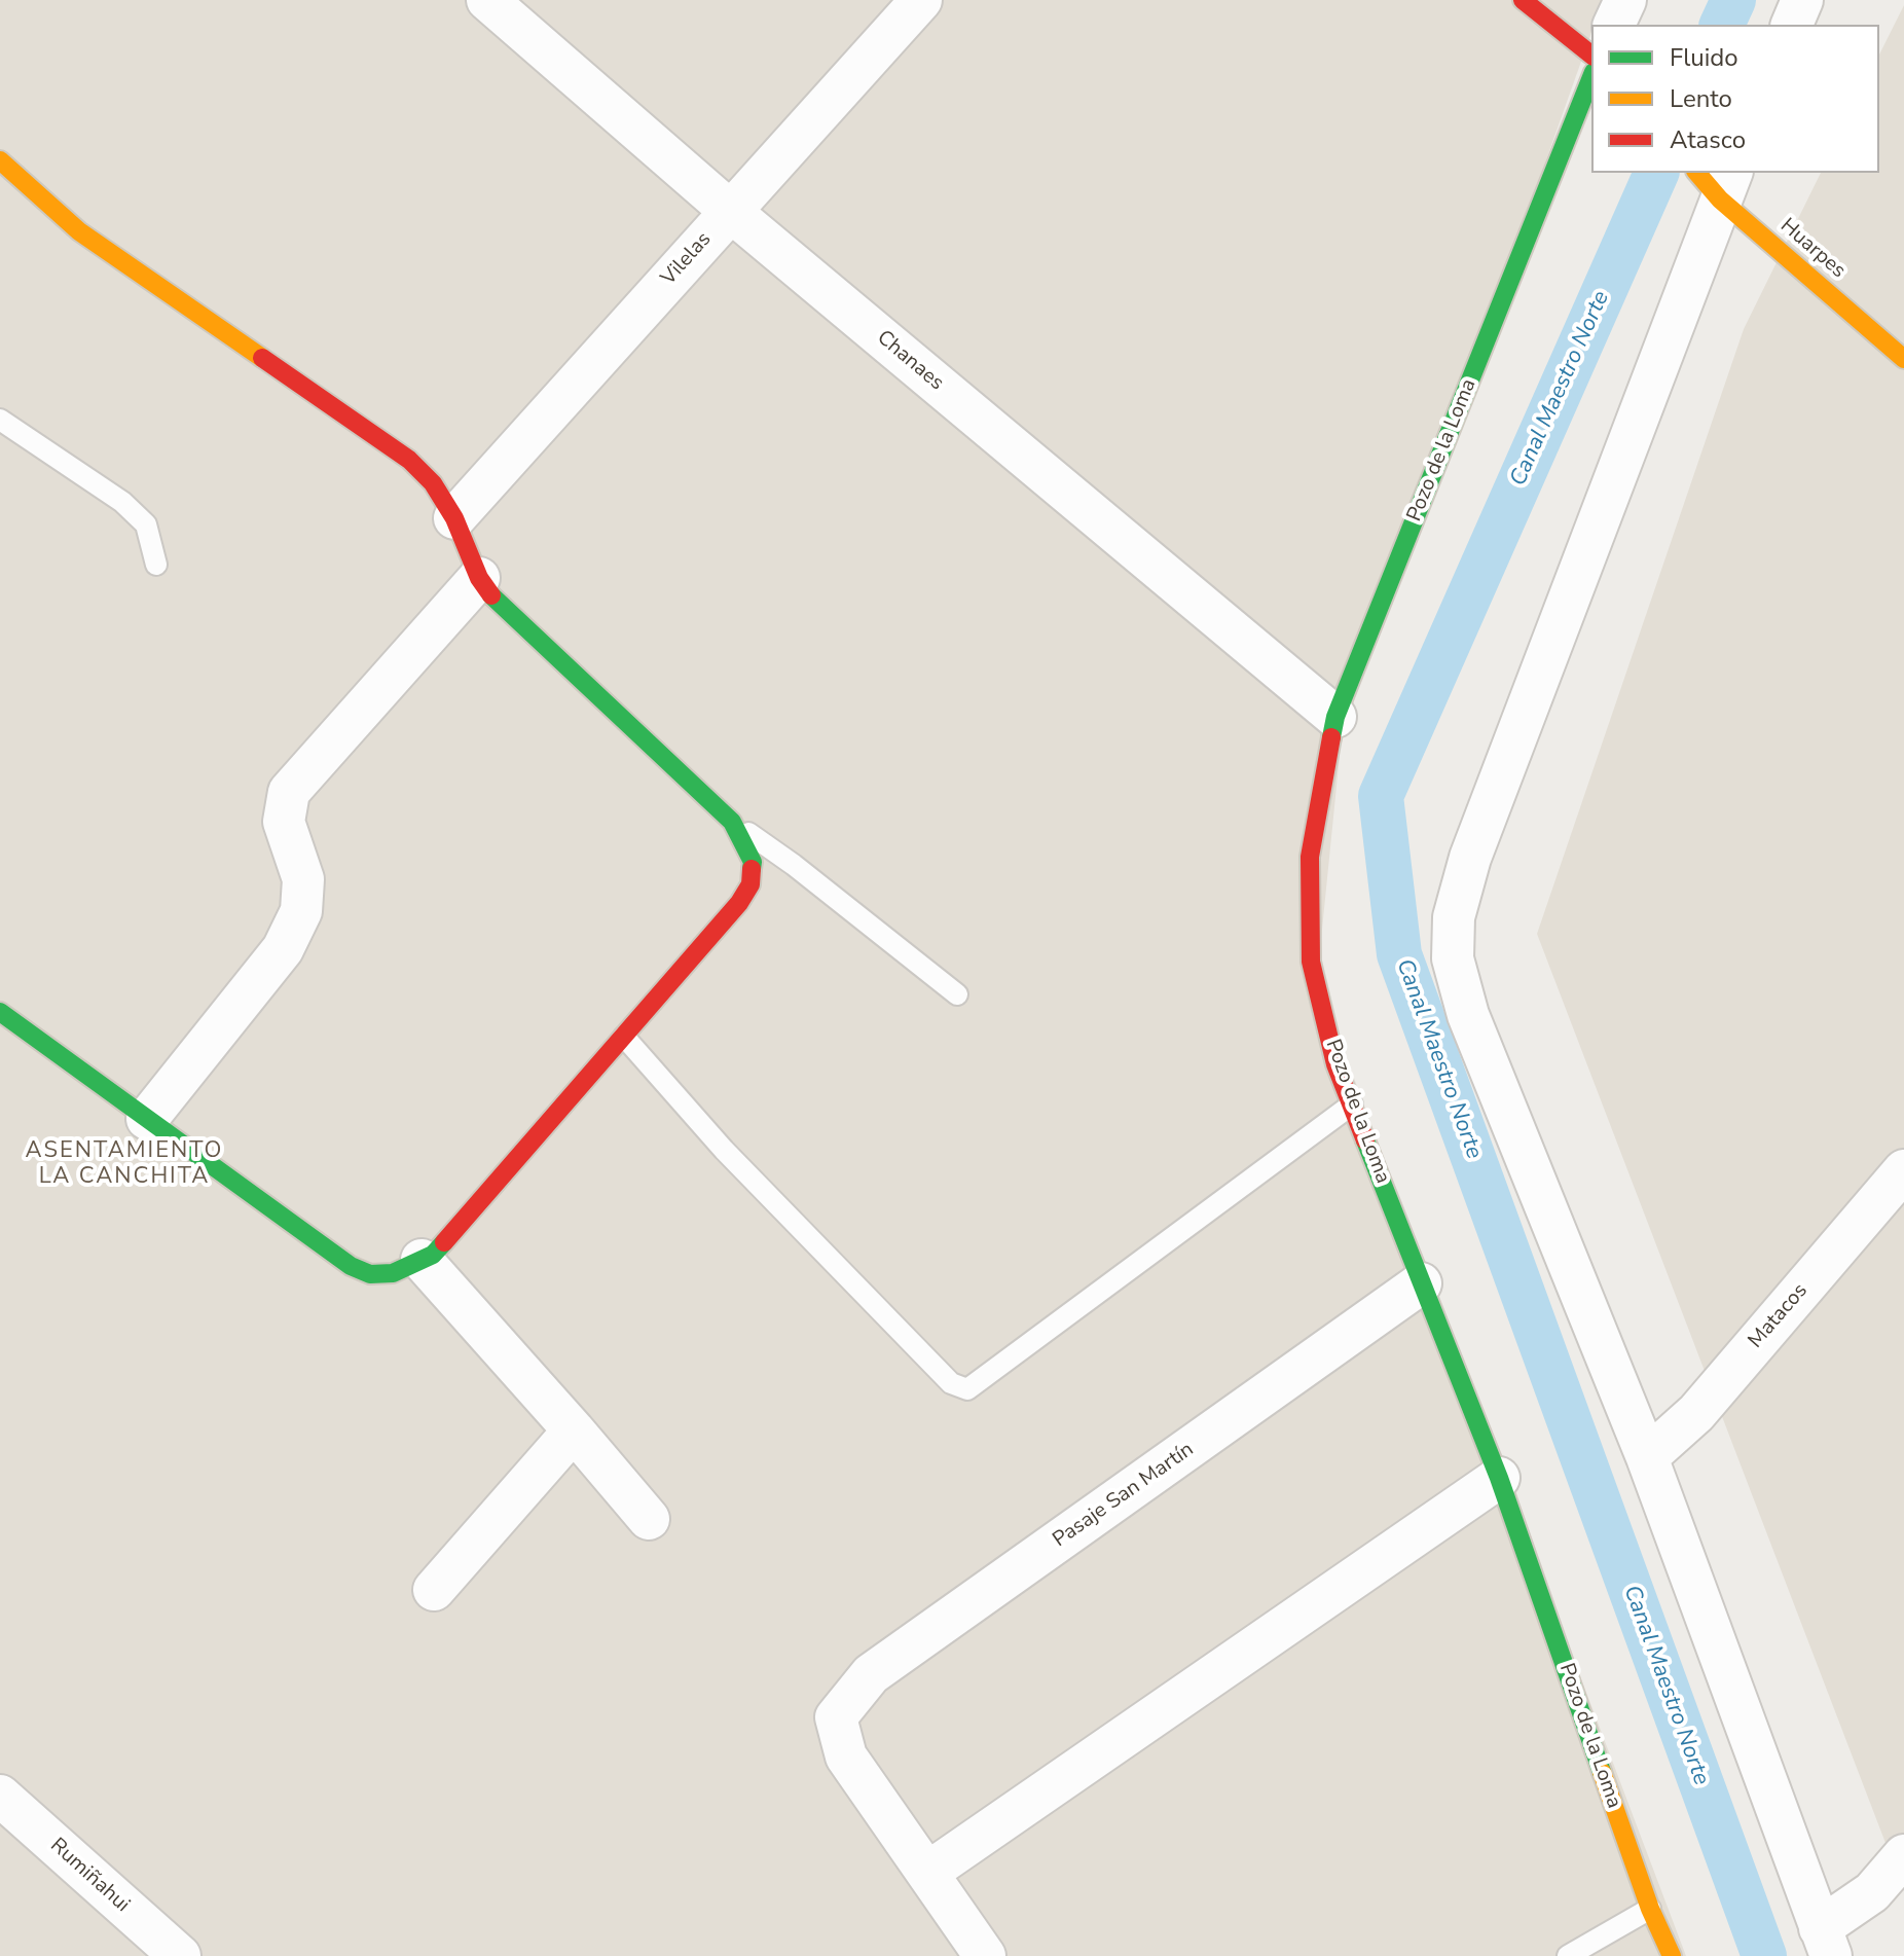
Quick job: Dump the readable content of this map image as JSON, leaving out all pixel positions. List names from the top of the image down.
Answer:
{
  "streets": {
    "street": [
      "Huarpes",
      "Vilelas",
      "Chanaes",
      "Pozo de la Loma",
      "Matacos",
      "Pasaje San Martín",
      "Rumiñahui"
    ]
  },
  "crossings": [
    ["Vilelas", "Chanaes"],
    ["Chanaes", "Pozo de la Loma"],
    ["Pozo de la Loma", "Pasaje San Martín"]
  ],
  "districts": ["ASENTAMIENTO LA CANCHITA"],
  "water": ["Canal Maestro Norte"],
  "legend": ["Fluido", "Lento", "Atasco"]
}
